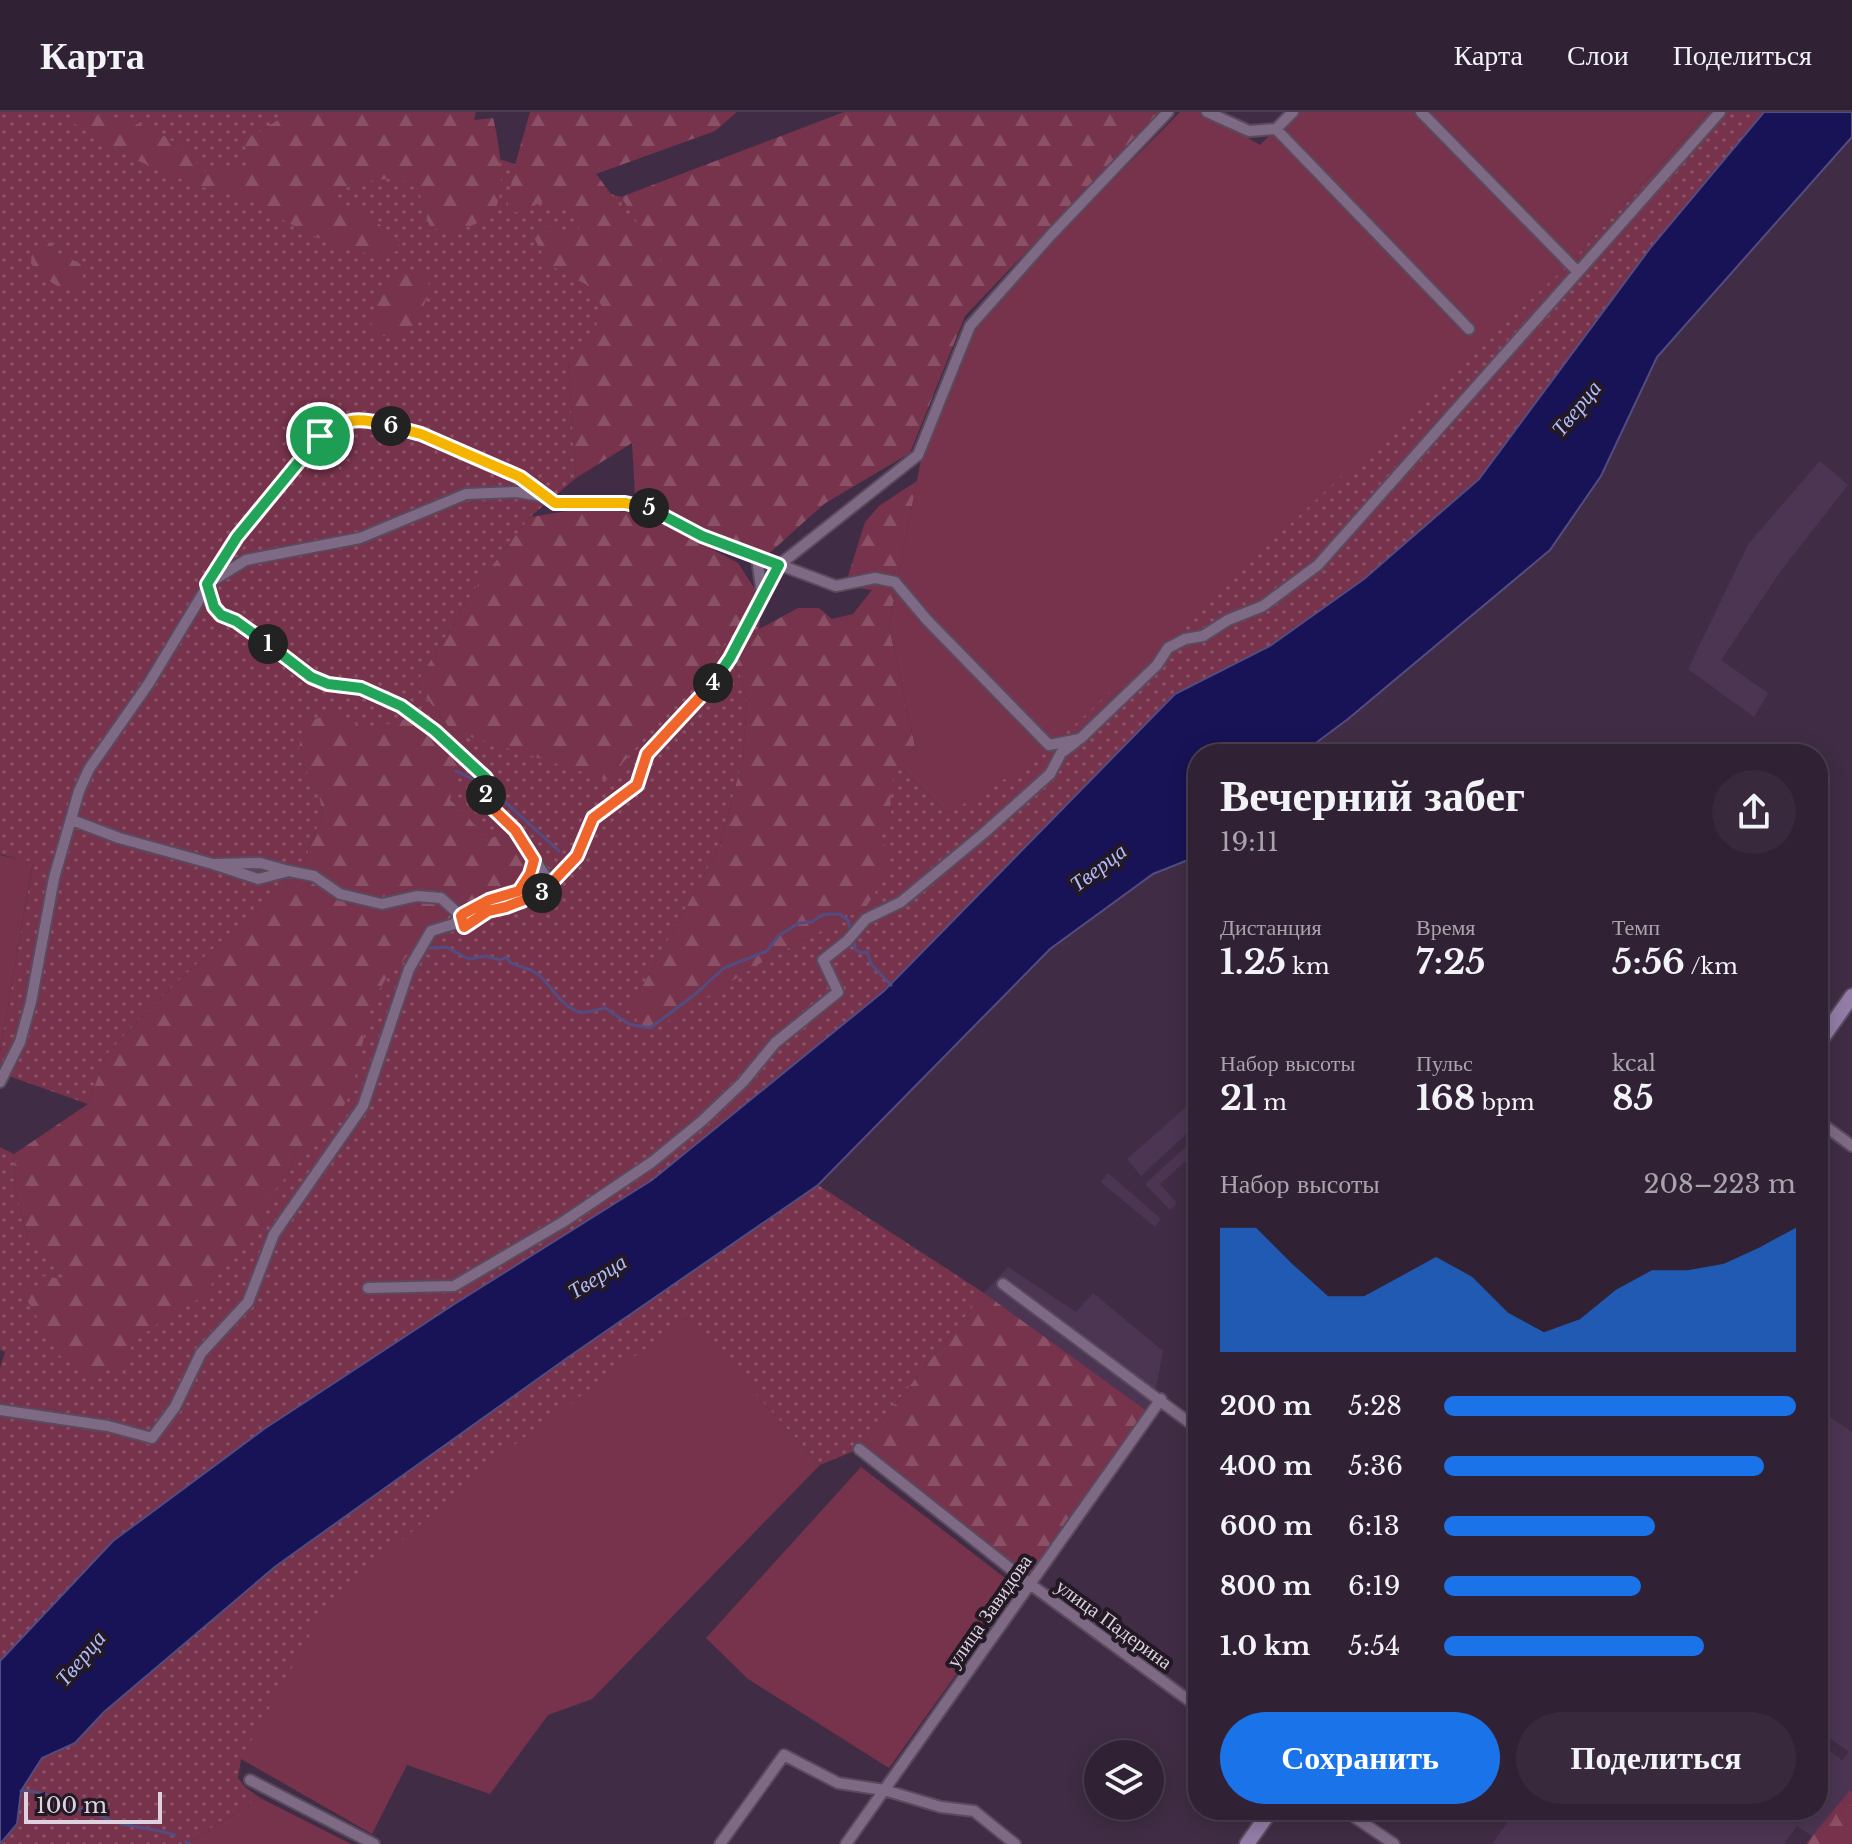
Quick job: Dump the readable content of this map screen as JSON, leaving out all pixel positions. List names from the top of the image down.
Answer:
{
  "streets": {
    "street": ["улица Завидова", "улица Падерина"]
  },
  "crossings": [
    ["улица Завидова", "улица Падерина"]
  ],
  "water": ["Тверца"],
  "scale_bar": "100 m",
  "page": {
    "header": "Карта",
    "nav": ["Карта", "Слои", "Поделиться"],
    "pins": [
      "6",
      "5",
      "1",
      "4",
      "2",
      "3"
    ],
    "heading": ["Вечерний забег", "19:11"],
    "stats": [
      ["Дистанция", "1.25 km"],
      ["Время", "7:25"],
      ["Темп", "5:56 /km"],
      ["Набор высоты", "21 m"],
      ["Пульс", "168 bpm"],
      ["kcal", "85"]
    ],
    "chart": ["Набор высоты", "208–223 m"],
    "list": [
      {
        "name": "200 m",
        "note": "5:28"
      },
      {
        "name": "400 m",
        "note": "5:36"
      },
      {
        "name": "600 m",
        "note": "6:13"
      },
      {
        "name": "800 m",
        "note": "6:19"
      },
      {
        "name": "1.0 km",
        "note": "5:54"
      }
    ],
    "buttons": ["Сохранить", "Поделиться"],
    "scale": "100 m"
  }
}
